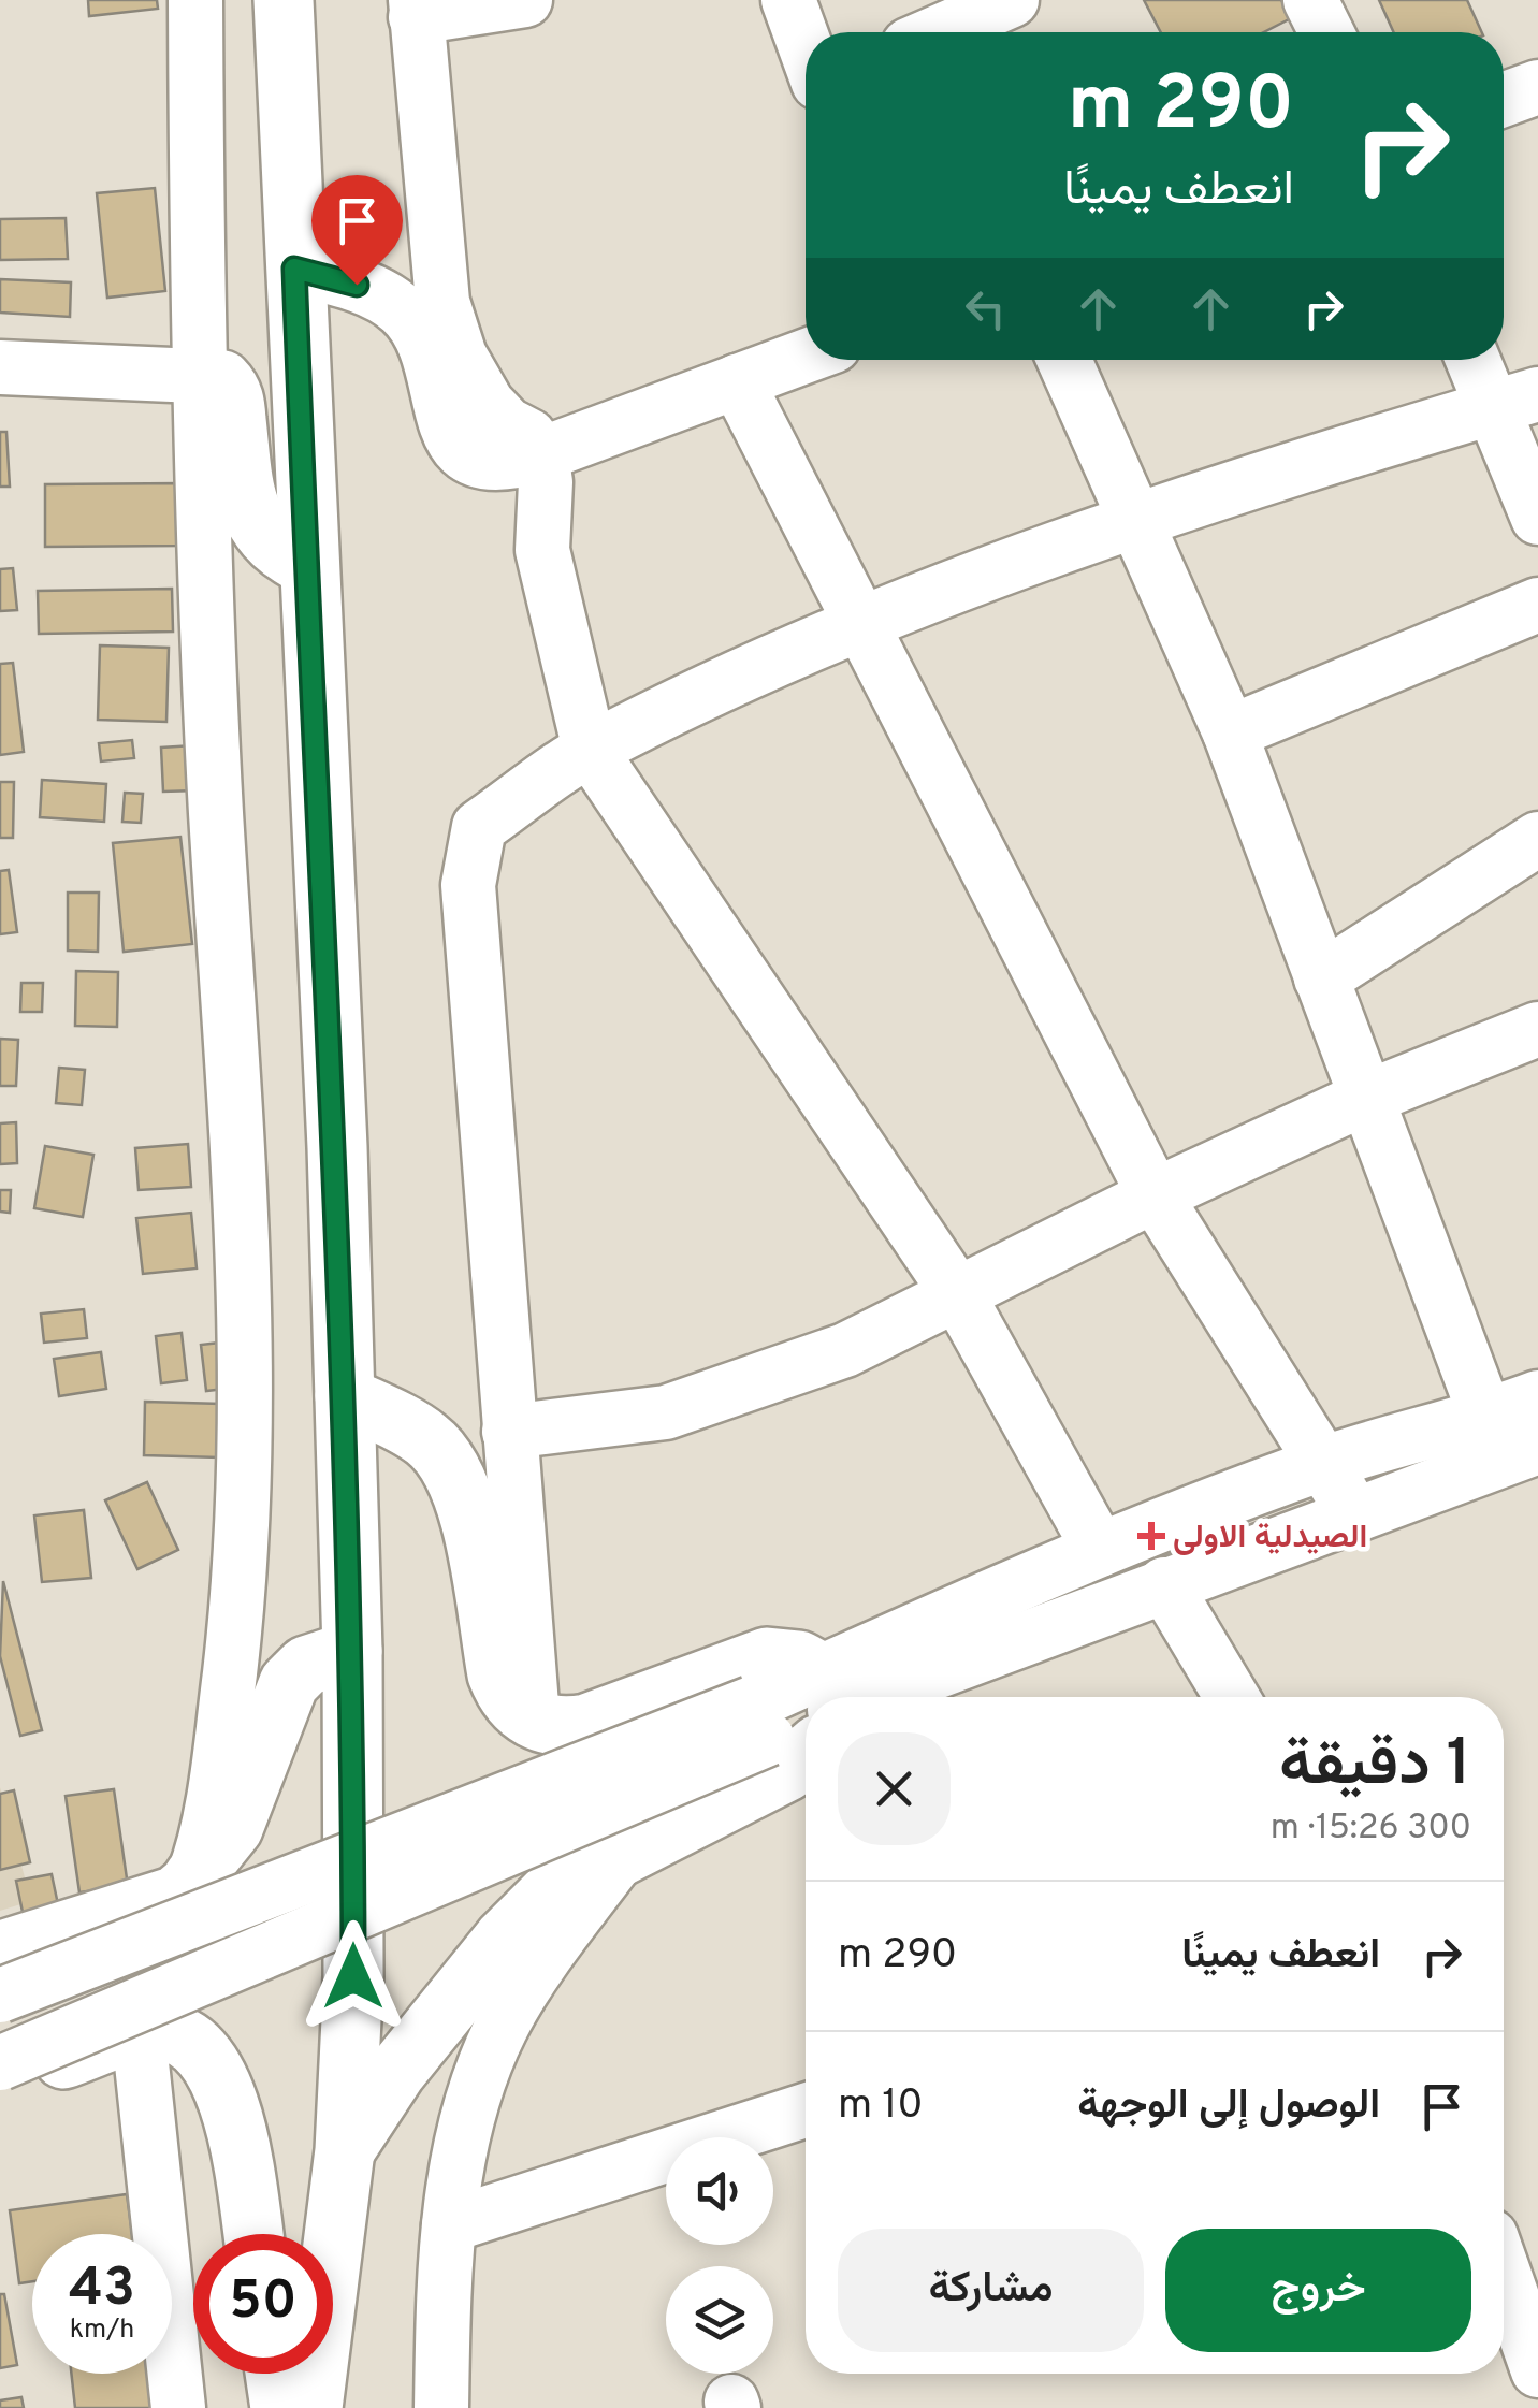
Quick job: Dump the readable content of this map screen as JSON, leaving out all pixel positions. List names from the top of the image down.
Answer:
{
  "places": {
    "health": ["الصيدلية الاولى"]
  },
  "page": {
    "turn": ["290 m", "انعطف يمينًا"],
    "heading": ["1 دقيقة", "300 m · 15:26"],
    "list": [
      {
        "name": "انعطف يمينًا",
        "value": "290 m"
      },
      {
        "name": "الوصول إلى الوجهة",
        "value": "10 m"
      }
    ],
    "buttons": ["خروج", "مشاركة"],
    "speed": "43 km/h",
    "limit": "50"
  }
}
